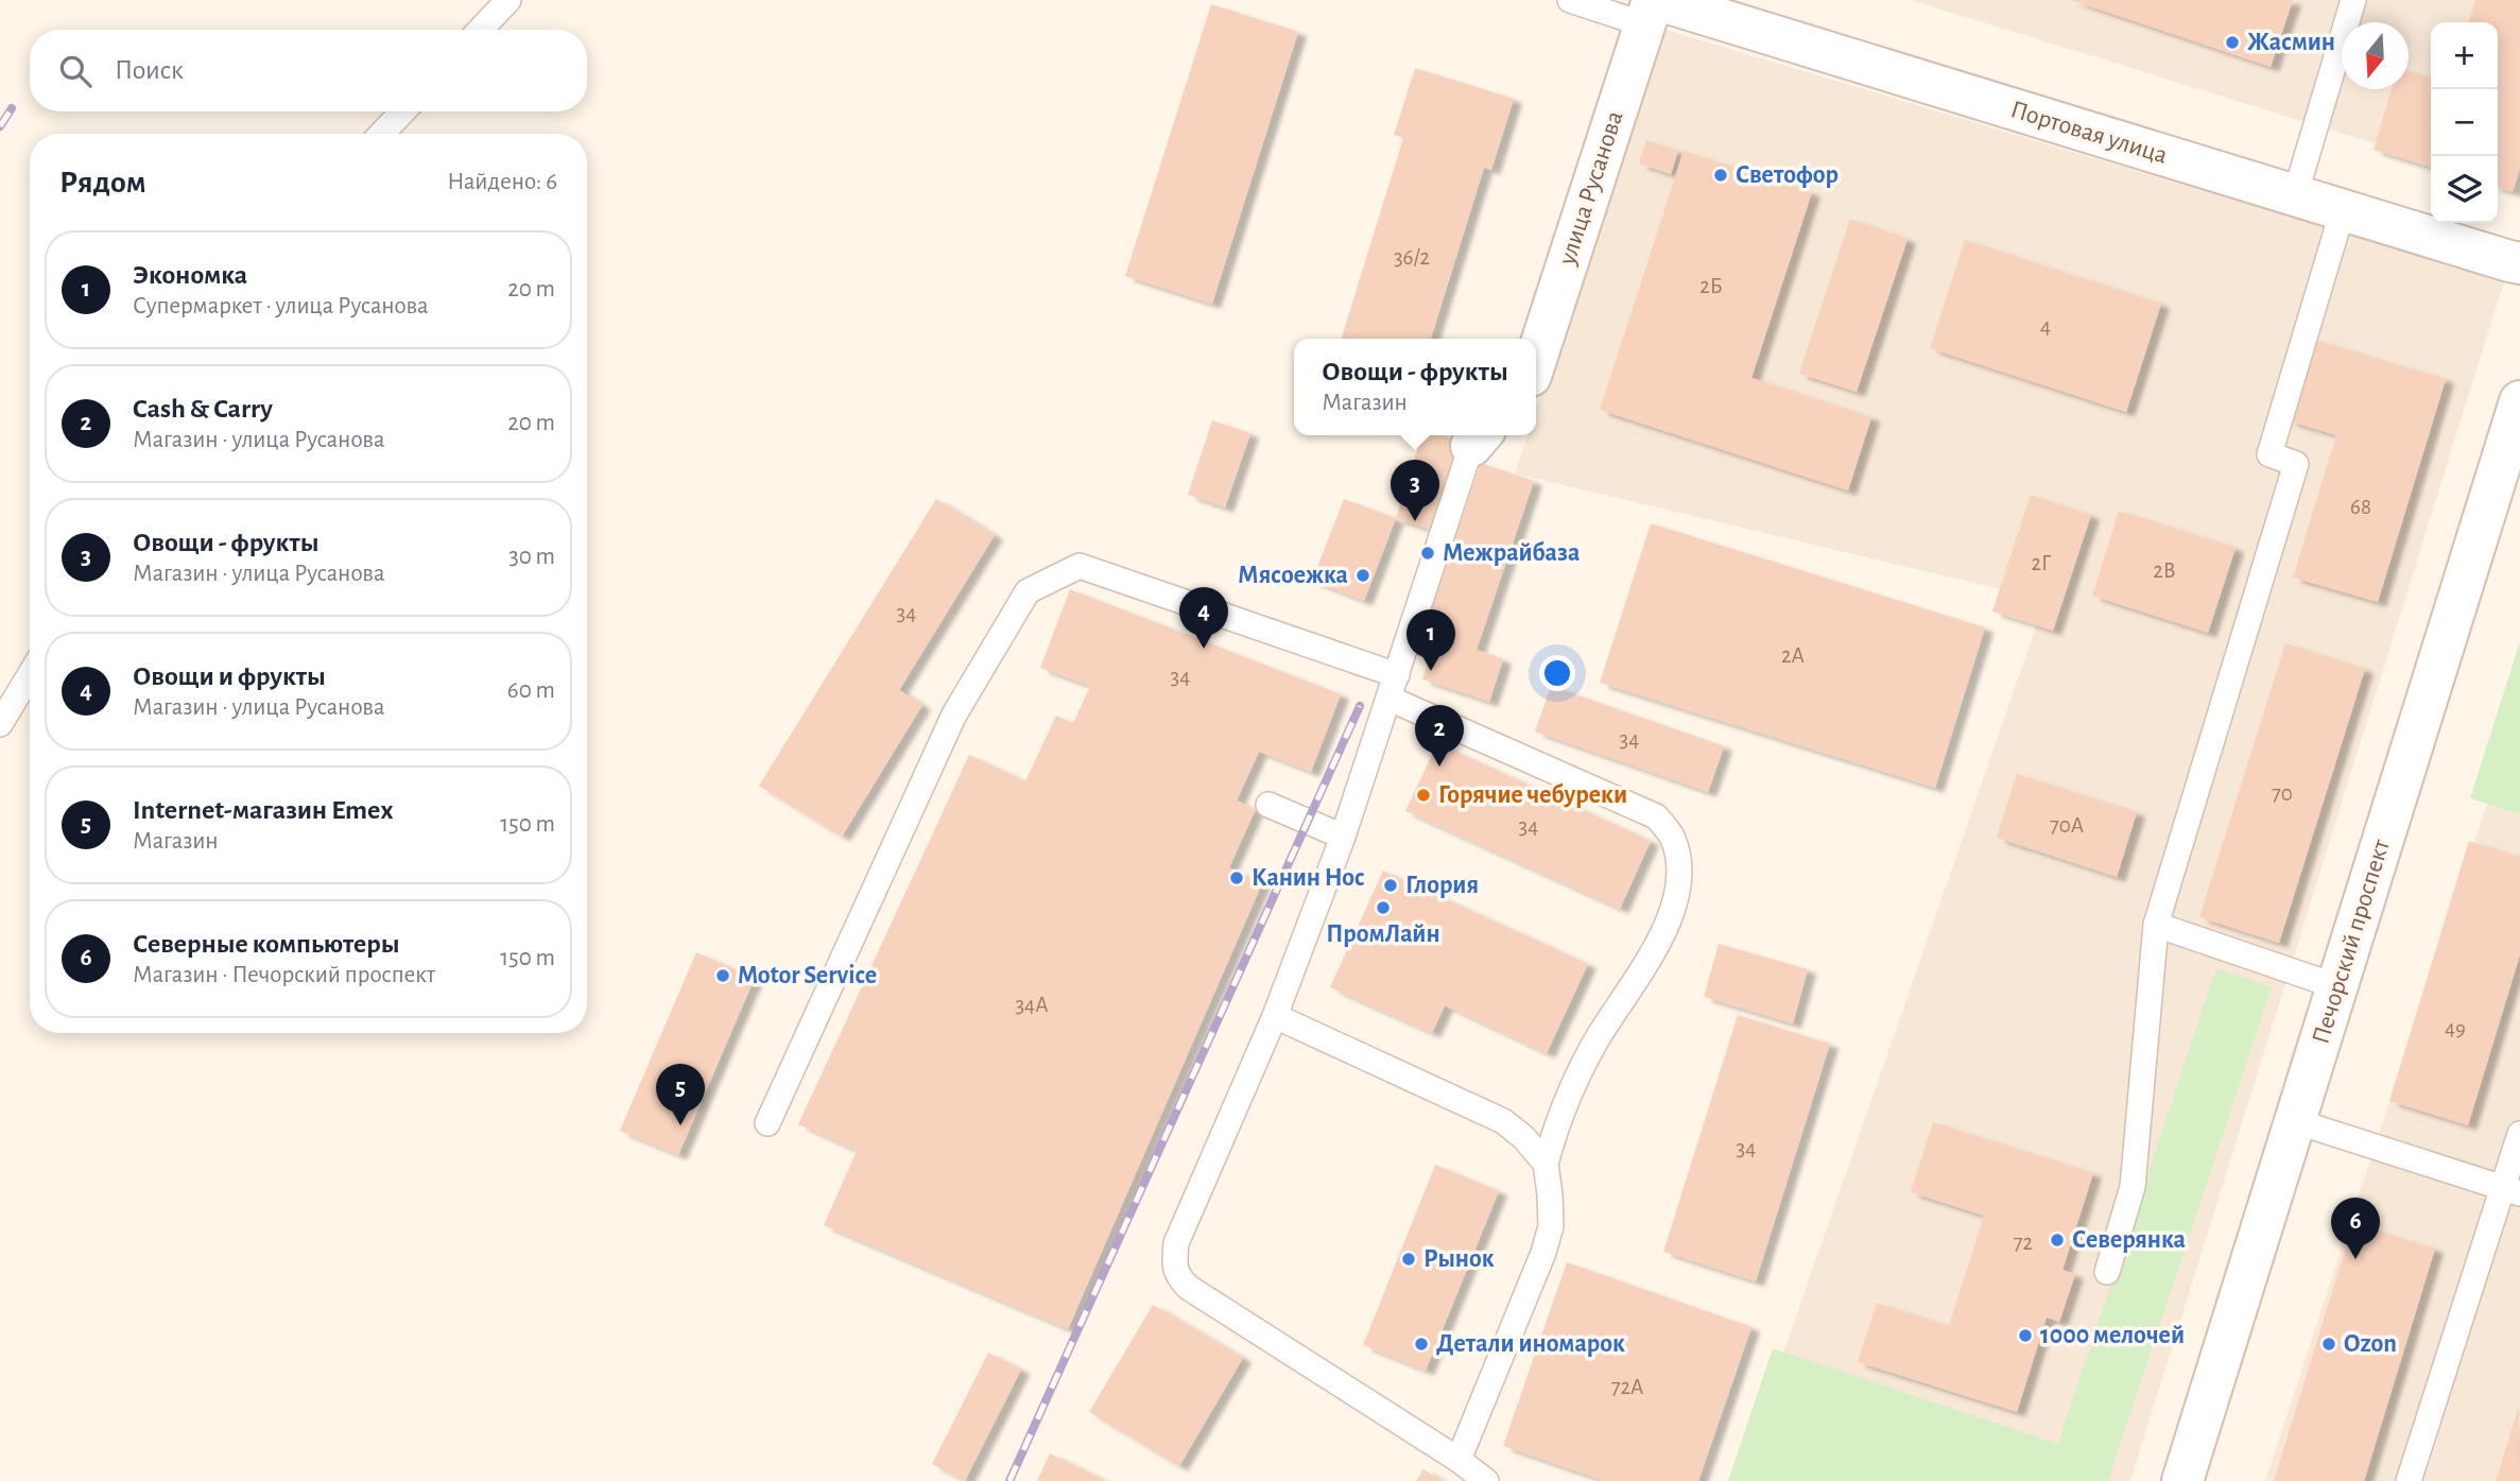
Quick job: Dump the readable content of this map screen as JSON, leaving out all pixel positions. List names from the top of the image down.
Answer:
{
  "streets": {
    "street": ["Портовая улица", "улица Русанова", "Печорский проспект"]
  },
  "crossings": [
    ["Портовая улица", "улица Русанова"]
  ],
  "places": [
    "Жасмин",
    "Светофор",
    "Межрайбаза",
    "Мясоежка",
    "Горячие чебуреки",
    "Канин Нос",
    "Глория",
    "ПромЛайн",
    "Motor Service",
    "Северянка",
    "Рынок",
    "1000 мелочей",
    "Детали иномарок",
    "Ozon"
  ],
  "house_numbers": [
    "36/2",
    "2Б",
    "4",
    "68",
    "2Г",
    "2В",
    "34",
    "2А",
    "34",
    "34",
    "70",
    "70А",
    "34",
    "34А",
    "49",
    "34",
    "72",
    "72А"
  ],
  "north": "bottom",
  "page": {
    "map_buttons": ["+", "−"],
    "search": "Поиск",
    "heading": ["Рядом", "Найдено: 6"],
    "list": [
      {
        "mark": "1",
        "name": "Экономка",
        "note": "Супермаркет · улица Русанова",
        "value": "20 m"
      },
      {
        "mark": "2",
        "name": "Cash & Carry",
        "note": "Магазин · улица Русанова",
        "value": "20 m"
      },
      {
        "mark": "3",
        "name": "Овощи - фрукты",
        "note": "Магазин · улица Русанова",
        "value": "30 m"
      },
      {
        "mark": "4",
        "name": "Овощи и фрукты",
        "note": "Магазин · улица Русанова",
        "value": "60 m"
      },
      {
        "mark": "5",
        "name": "Internet-магазин Emex",
        "note": "Магазин",
        "value": "150 m"
      },
      {
        "mark": "6",
        "name": "Северные компьютеры",
        "note": "Магазин · Печорский проспект",
        "value": "150 m"
      }
    ],
    "popup": ["Овощи - фрукты", "Магазин"],
    "pins": [
      "3",
      "4",
      "1",
      "2",
      "5",
      "6"
    ]
  }
}
